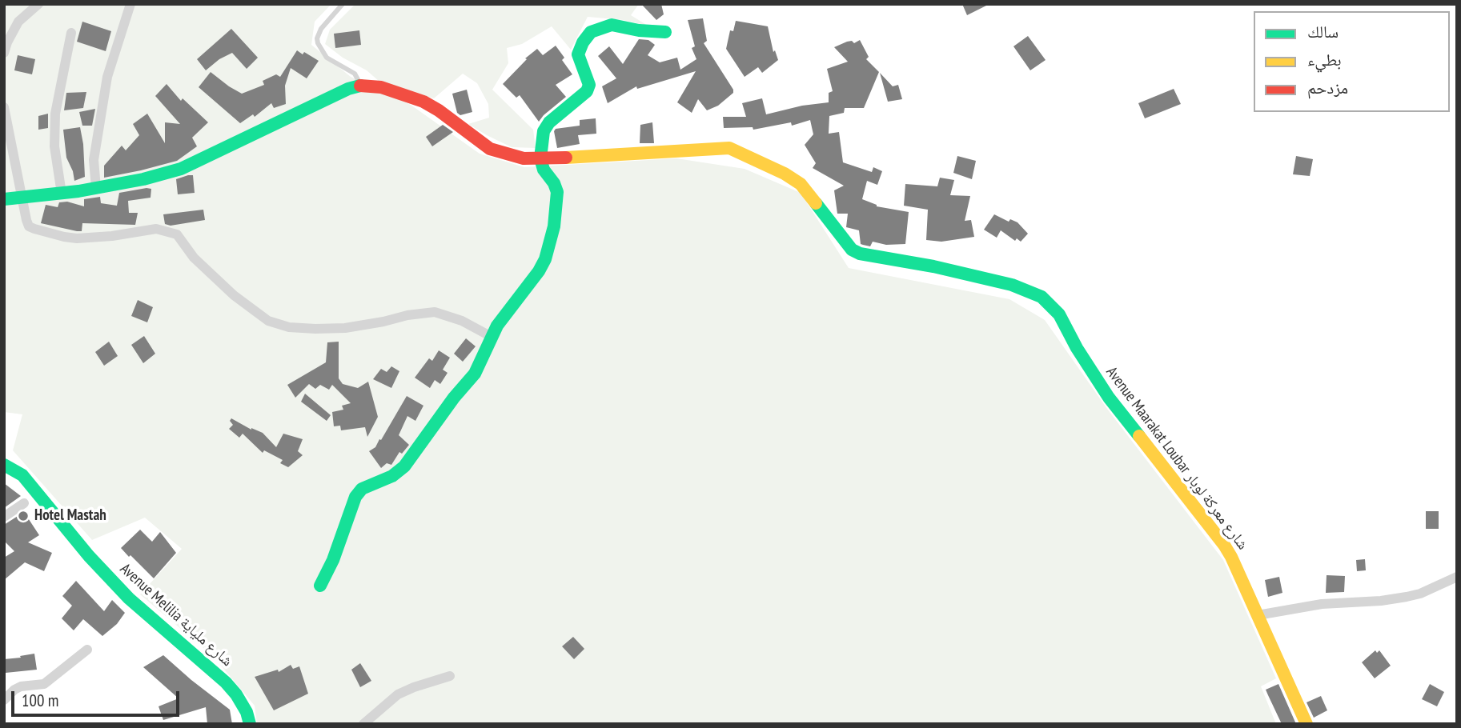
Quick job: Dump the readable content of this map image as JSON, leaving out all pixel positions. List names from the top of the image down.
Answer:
{
  "streets": {
    "street": ["Avenue Maarakat Loubar شارع معركة لوبار", "Avenue Melilia شارع ملياية"]
  },
  "places": ["Hotel Mastah"],
  "legend": ["سالك", "بطيء", "مزدحم"],
  "scale_bar": "100 m"
}
